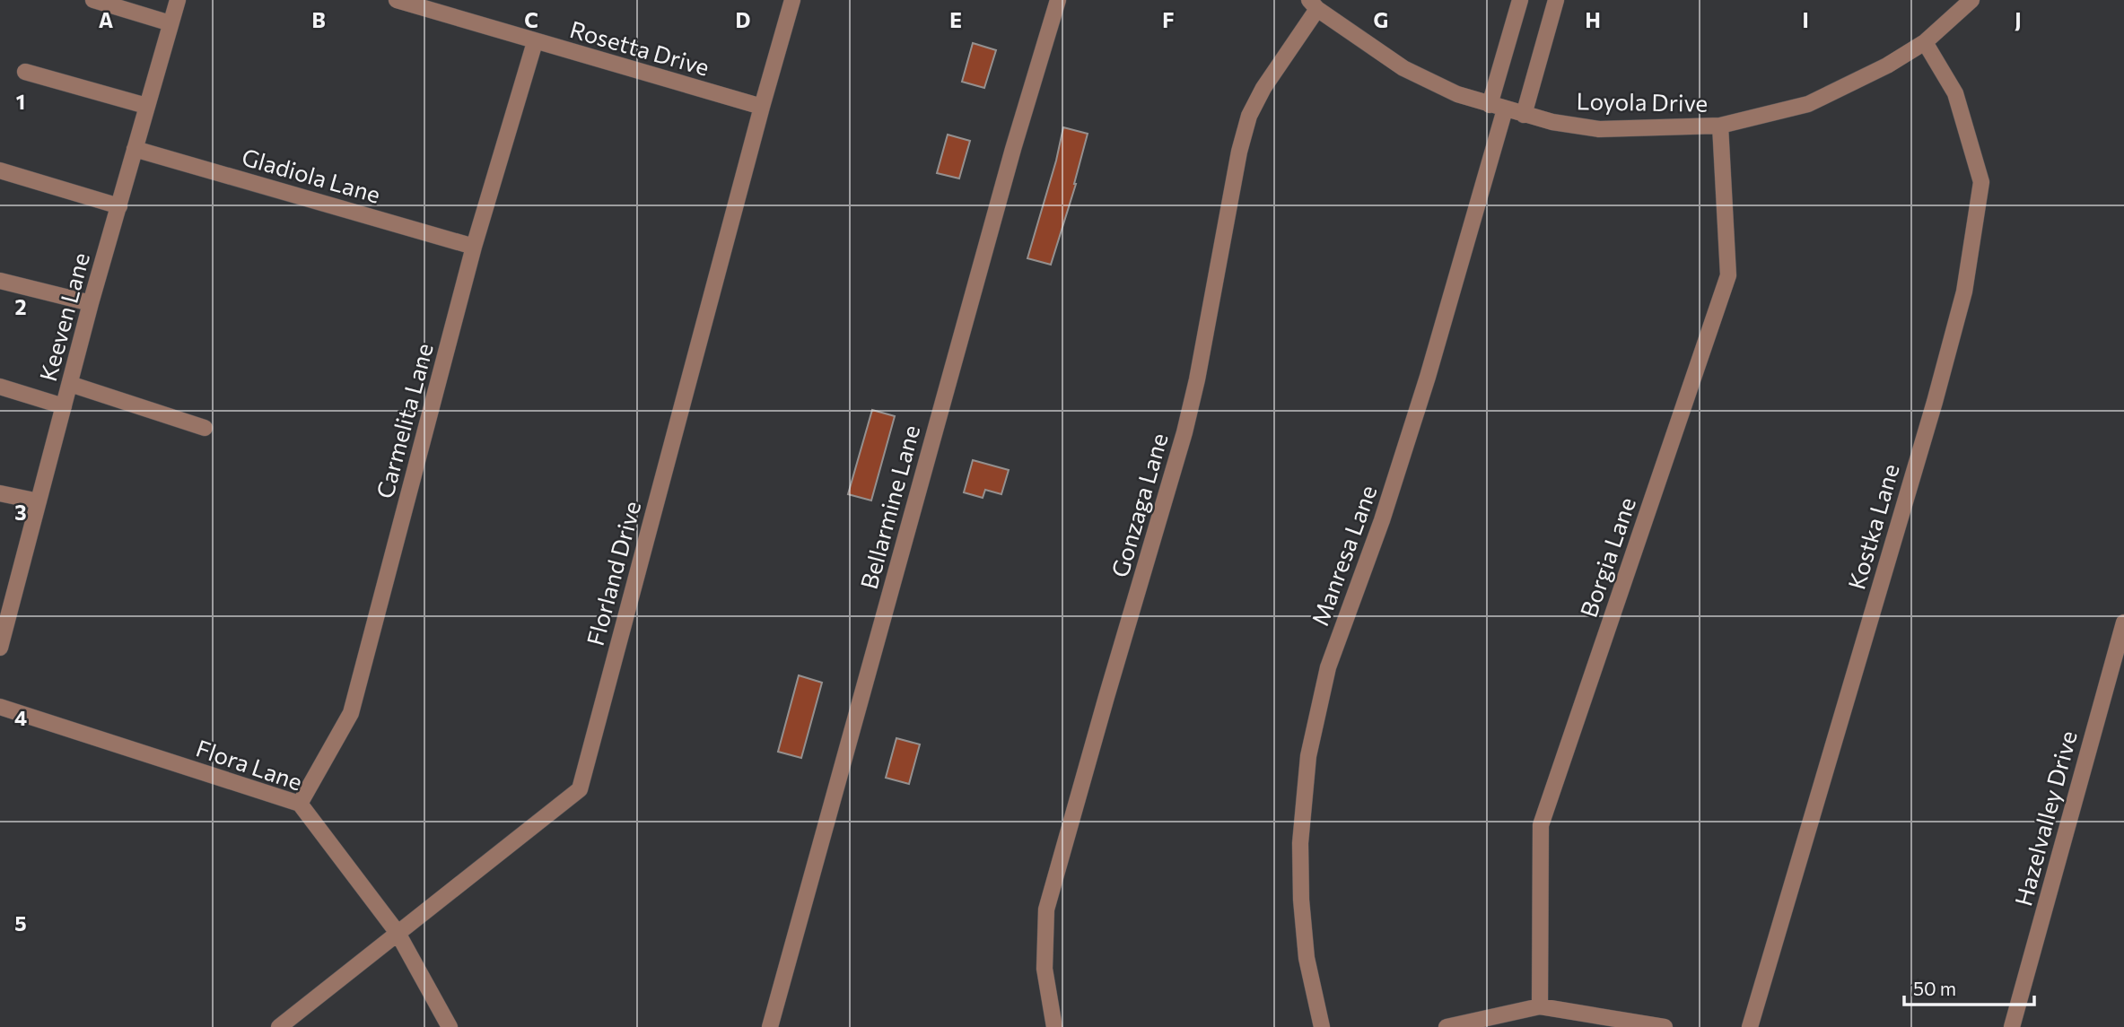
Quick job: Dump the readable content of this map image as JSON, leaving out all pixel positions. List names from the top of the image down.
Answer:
{
  "streets": {
    "street": [
      "Rosetta Drive",
      "Loyola Drive",
      "Gladiola Lane",
      "Keeven Lane",
      "Carmelita Lane",
      "Gonzaga Lane",
      "Bellarmine Lane",
      "Kostka Lane",
      "Manresa Lane",
      "Borgia Lane",
      "Florland Drive",
      "Flora Lane",
      "Hazelvalley Drive"
    ]
  },
  "crossings": [
    ["Rosetta Drive", "Carmelita Lane"],
    ["Rosetta Drive", "Florland Drive"],
    ["Loyola Drive", "Gonzaga Lane"],
    ["Loyola Drive", "Kostka Lane"],
    ["Loyola Drive", "Manresa Lane"],
    ["Loyola Drive", "Borgia Lane"],
    ["Gladiola Lane", "Keeven Lane"],
    ["Gladiola Lane", "Carmelita Lane"],
    ["Carmelita Lane", "Flora Lane"],
    ["Florland Drive", "Flora Lane"]
  ],
  "scale_bar": "50 m",
  "grid": {
    "columns": [
      "A",
      "B",
      "C",
      "D",
      "E",
      "F",
      "G",
      "H",
      "I",
      "J"
    ],
    "rows": [
      "1",
      "2",
      "3",
      "4",
      "5"
    ]
  }
}
